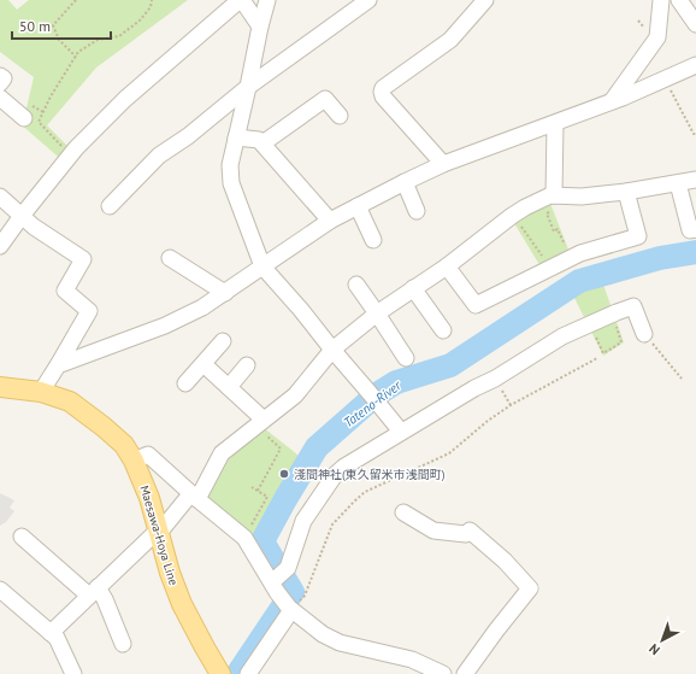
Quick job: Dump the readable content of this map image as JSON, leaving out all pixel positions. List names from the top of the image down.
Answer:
{
  "streets": {
    "main road": ["Maesawa-Hoya Line"]
  },
  "water": ["Tateno-River"],
  "places": ["淺間神社(東久留米市浅間町)"],
  "scale_bar": "50 m",
  "north": "bottom left"
}
